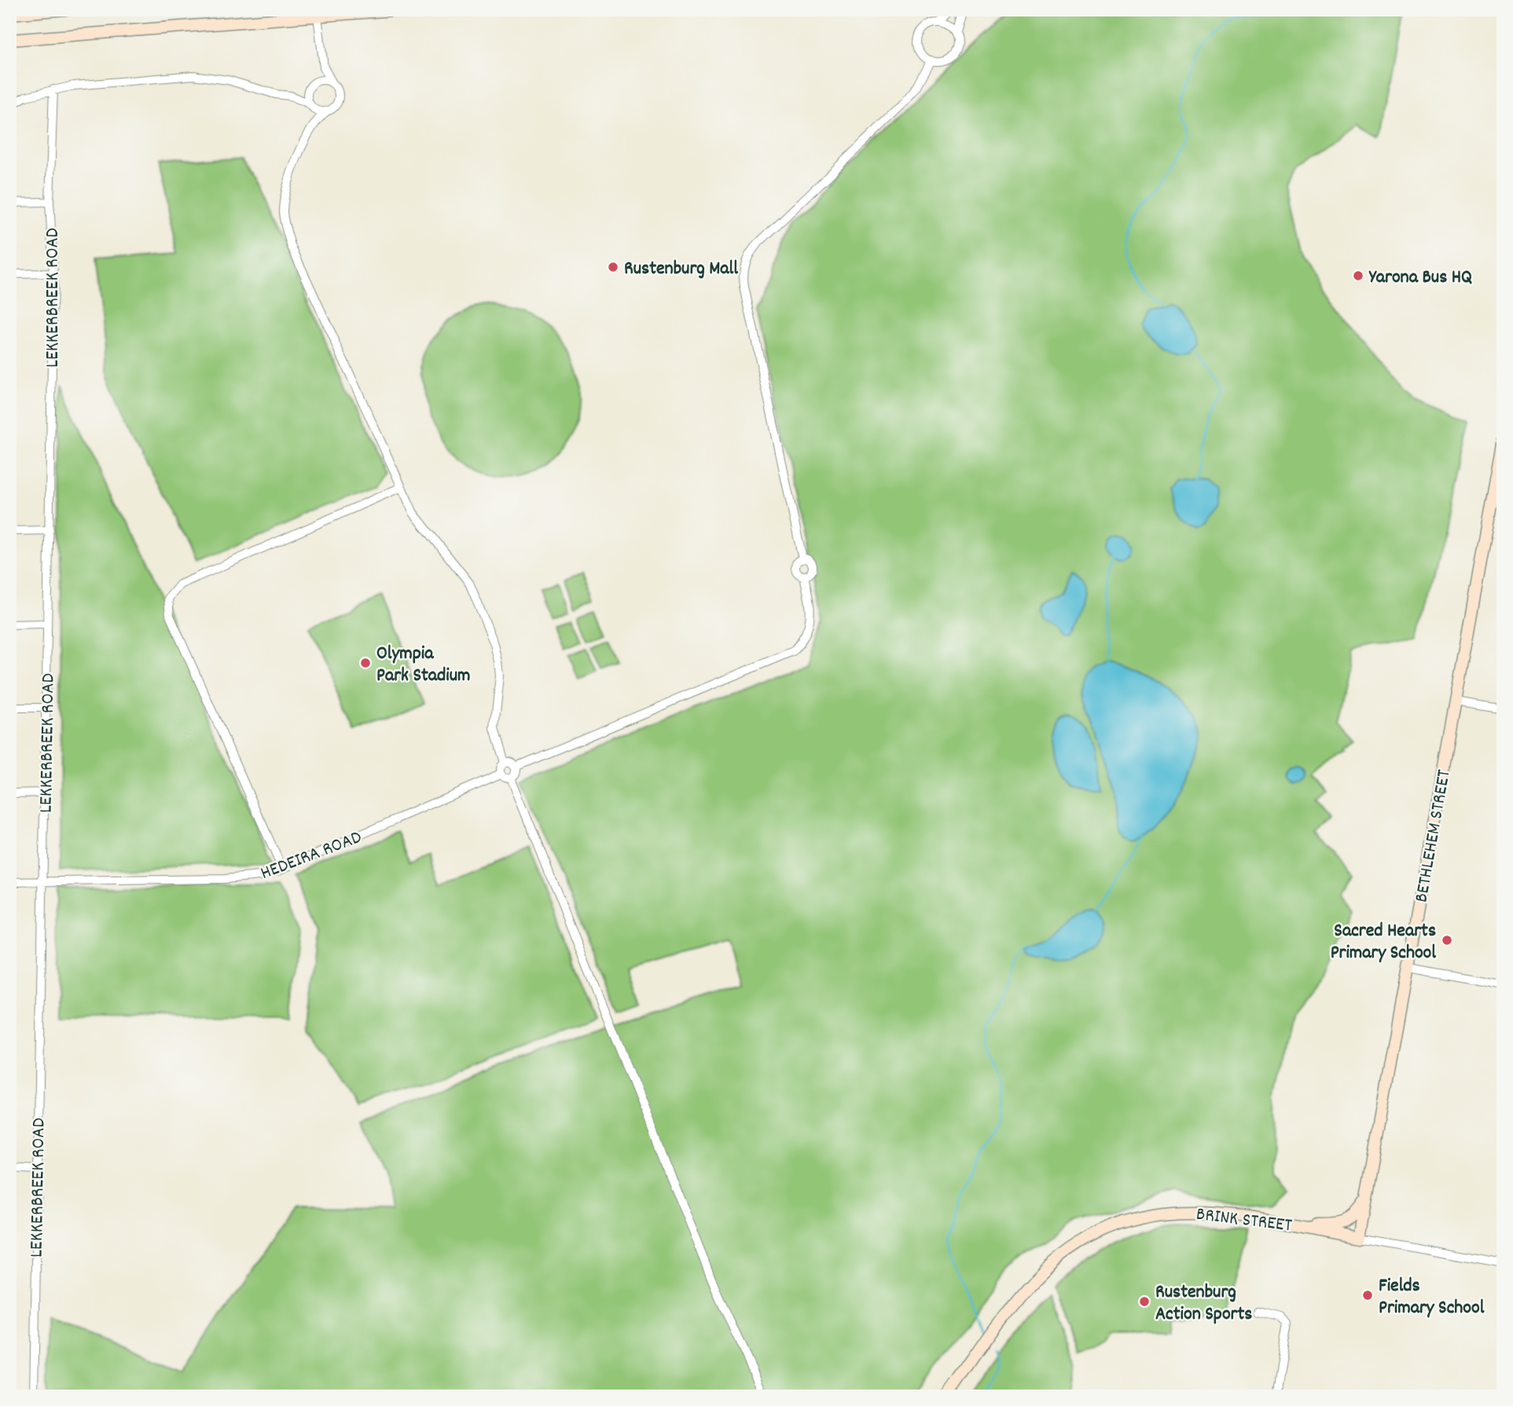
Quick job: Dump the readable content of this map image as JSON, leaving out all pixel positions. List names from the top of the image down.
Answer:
{
  "streets": {
    "main road": ["BETHLEHEM STREET", "BRINK STREET"],
    "street": ["LEKKERBREEK ROAD", "HEDEIRA ROAD"]
  },
  "crossings": [
    ["LEKKERBREEK ROAD", "HEDEIRA ROAD"],
    ["BETHLEHEM STREET", "BRINK STREET"]
  ],
  "places": [
    "Rustenburg Mall",
    "Yarona Bus HQ",
    "Olympia Park Stadium",
    "Sacred Hearts Primary School",
    "Fields Primary School",
    "Rustenburg Action Sports"
  ]
}
